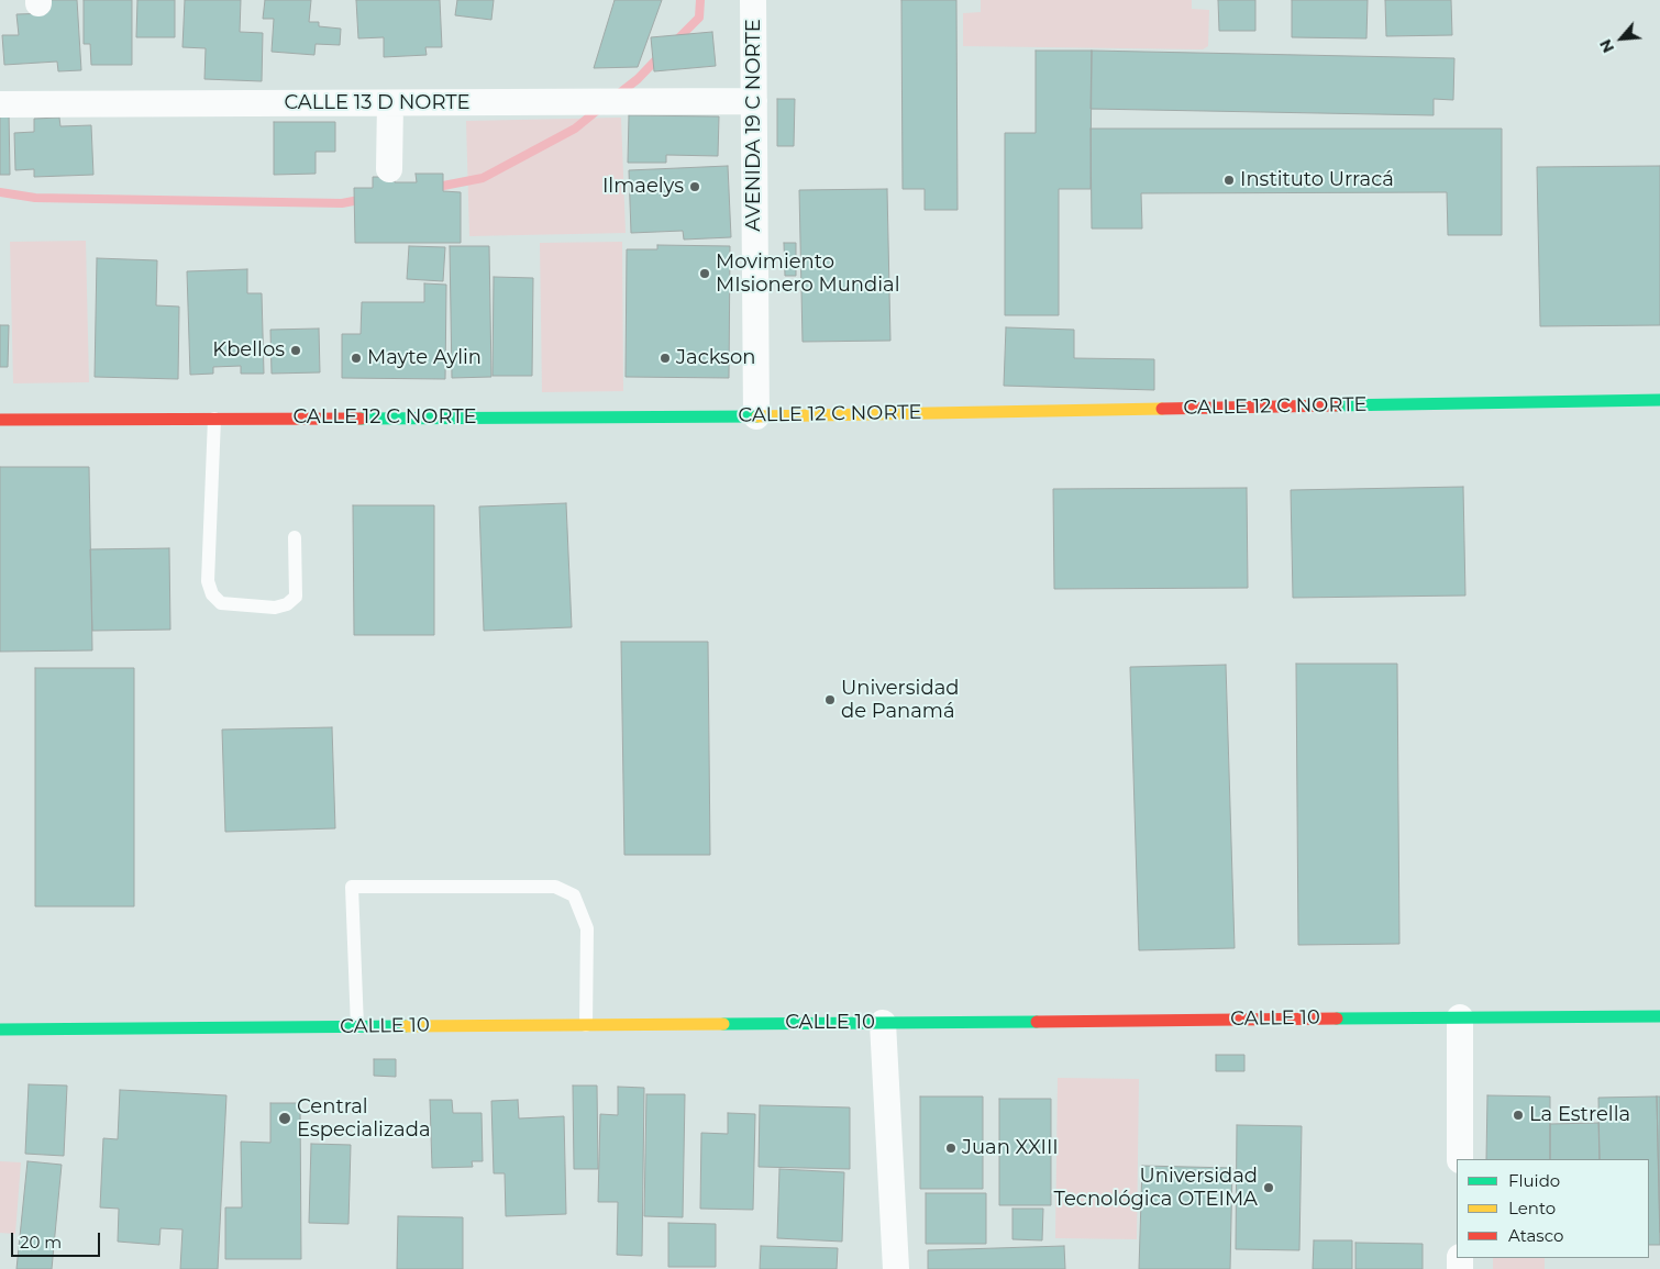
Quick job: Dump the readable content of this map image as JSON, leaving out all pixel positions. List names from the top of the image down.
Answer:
{
  "streets": {
    "main road": ["CALLE 12 C NORTE", "CALLE 10"],
    "street": ["CALLE 13 D NORTE", "AVENIDA 19 C NORTE"]
  },
  "crossings": [
    ["CALLE 13 D NORTE", "AVENIDA 19 C NORTE"],
    ["AVENIDA 19 C NORTE", "CALLE 12 C NORTE"]
  ],
  "places": [
    "Instituto Urracá",
    "Ilmaelys",
    "Movimiento MIsionero Mundial",
    "Kbellos",
    "Mayte Aylin",
    "Jackson",
    "Universidad de Panamá",
    "La Estrella",
    "Central Especializada",
    "Juan XXIII",
    "Universidad Tecnológica OTEIMA"
  ],
  "legend": ["Fluido", "Lento", "Atasco"],
  "scale_bar": "20 m",
  "north": "bottom left"
}
